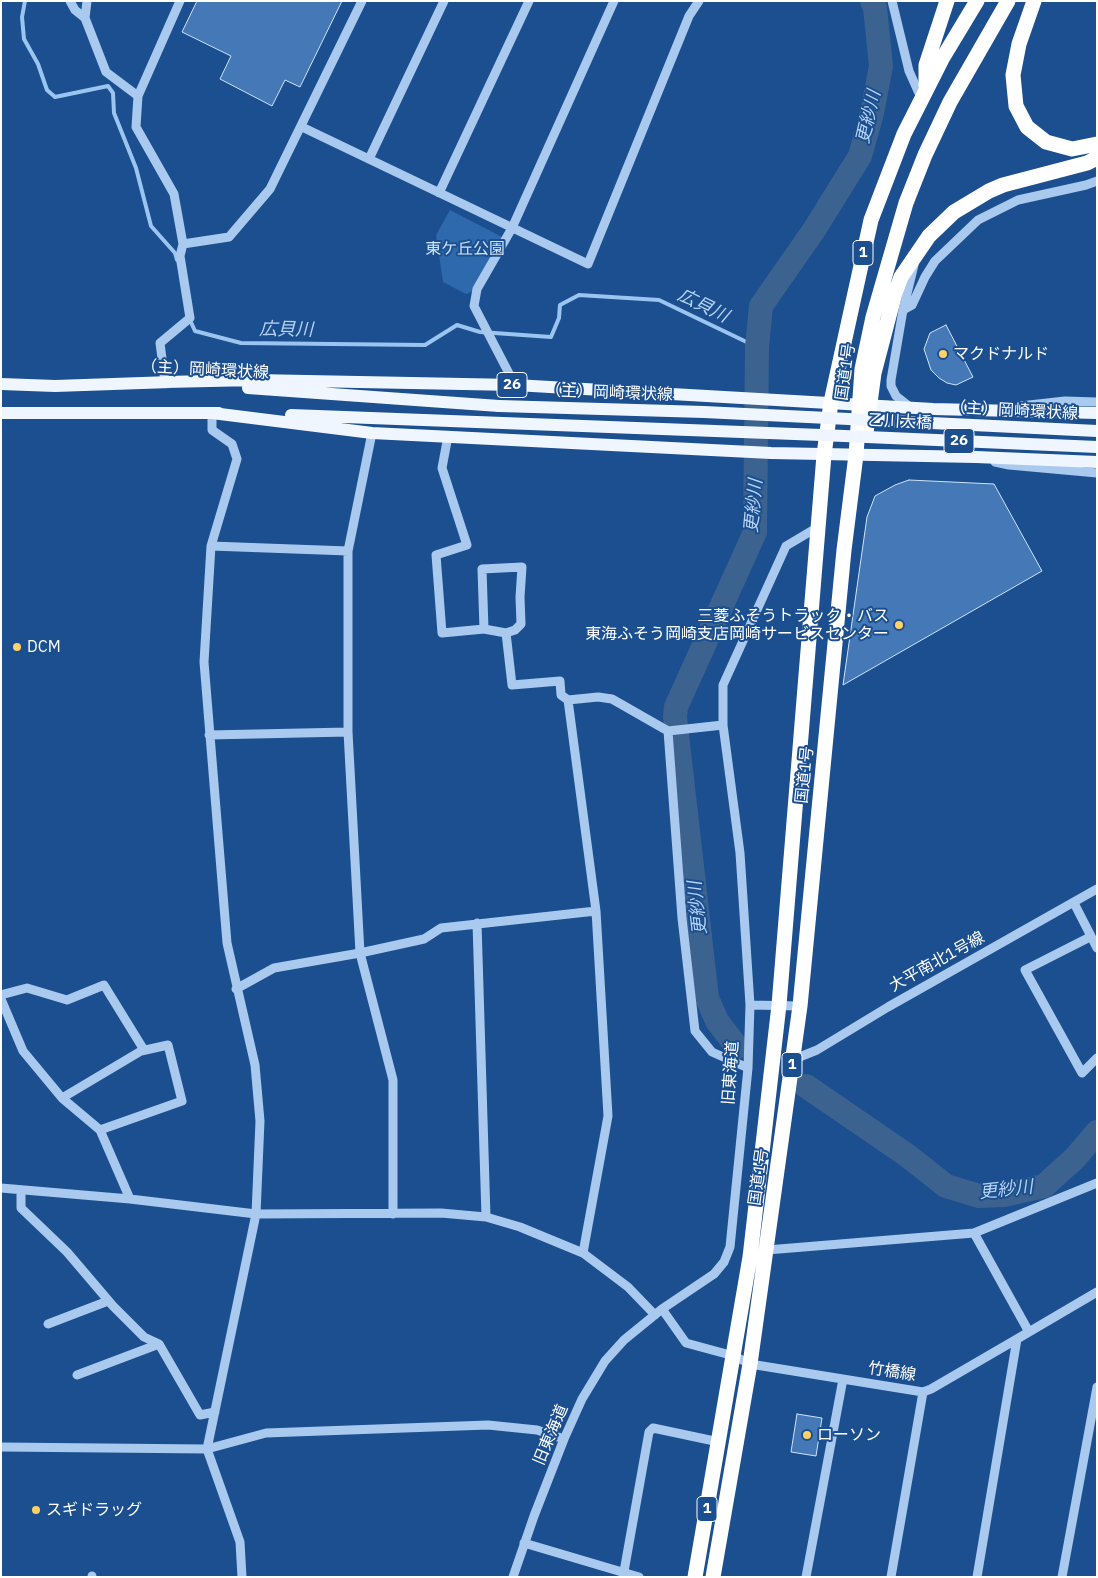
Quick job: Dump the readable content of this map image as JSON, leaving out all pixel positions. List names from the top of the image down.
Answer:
{
  "streets": {
    "highway": ["1", "国道1号"],
    "main road": ["（主）岡崎環状線", "26", "乙川大橋"],
    "street": ["大平南北1号線", "旧東海道", "竹橋線"]
  },
  "crossings": [
    ["（主）岡崎環状線", "26"],
    ["（主）岡崎環状線", "乙川大橋"],
    ["国道1号", "26"],
    ["国道1号", "大平南北1号線"],
    ["国道1号", "旧東海道"],
    ["国道1号", "竹橋線"],
    ["旧東海道", "竹橋線"]
  ],
  "water": ["更紗川", "広貝川"],
  "parks": ["東ケ丘公園"],
  "places": [
    "マクドナルド",
    "三菱ふそうトラック・バス 東海ふそう岡崎支店岡崎サービスセンター",
    "DCM",
    "ローソン",
    "スギドラッグ"
  ]
}
